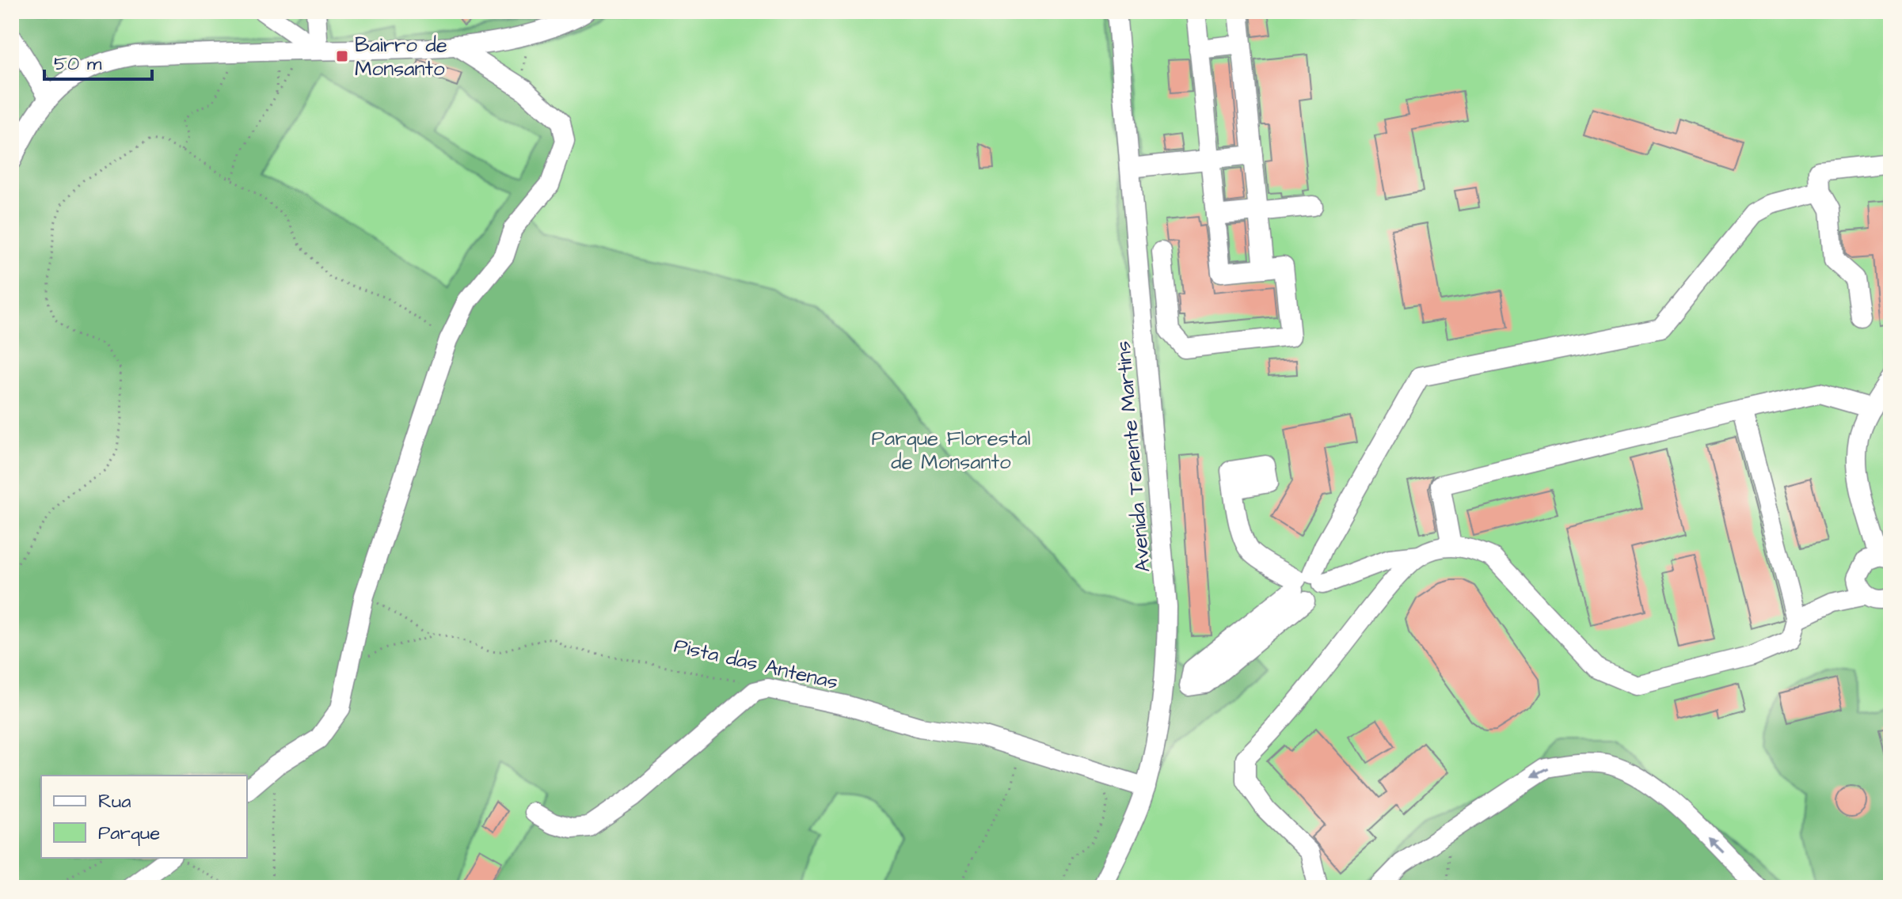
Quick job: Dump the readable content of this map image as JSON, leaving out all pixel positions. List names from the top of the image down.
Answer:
{
  "streets": {
    "street": ["Avenida Tenente Martins", "Pista das Antenas"]
  },
  "crossings": [
    ["Avenida Tenente Martins", "Pista das Antenas"]
  ],
  "parks": ["Parque Florestal de Monsanto"],
  "places": {
    "transit": ["Bairro de Monsanto"]
  },
  "legend": ["Rua", "Parque"],
  "scale_bar": "50 m"
}
